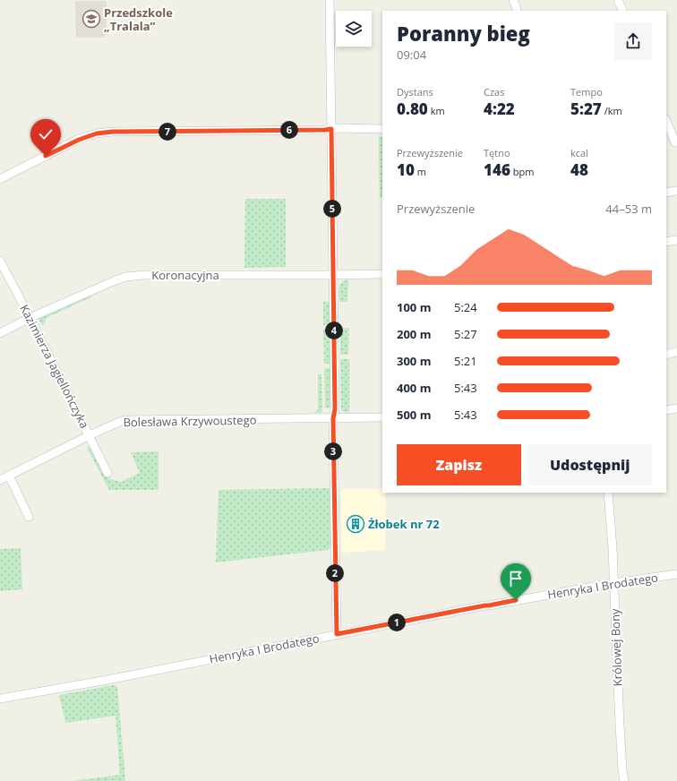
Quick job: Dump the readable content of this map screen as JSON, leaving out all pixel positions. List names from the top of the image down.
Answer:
{
  "streets": {
    "street": [
      "Koronacyjna",
      "Kazimierza Jagiellończyka",
      "Bolesława Krzywoustego",
      "Henryka I Brodatego",
      "Królowej Bony"
    ]
  },
  "crossings": [
    ["Koronacyjna", "Kazimierza Jagiellończyka"],
    ["Kazimierza Jagiellończyka", "Bolesława Krzywoustego"],
    ["Henryka I Brodatego", "Królowej Bony"]
  ],
  "places": {
    "school or university": ["Przedszkole „Tralala”"],
    "building": ["Żłobek nr 72"]
  },
  "page": {
    "heading": ["Poranny bieg", "09:04"],
    "stats": [
      ["Dystans", "0.80 km"],
      ["Czas", "4:22"],
      ["Tempo", "5:27 /km"],
      ["Przewyższenie", "10 m"],
      ["Tętno", "146 bpm"],
      ["kcal", "48"]
    ],
    "pins": [
      "6",
      "7",
      "5",
      "4",
      "3",
      "2",
      "1"
    ],
    "chart": ["Przewyższenie", "44–53 m"],
    "list": [
      {
        "name": "100 m",
        "note": "5:24"
      },
      {
        "name": "200 m",
        "note": "5:27"
      },
      {
        "name": "300 m",
        "note": "5:21"
      },
      {
        "name": "400 m",
        "note": "5:43"
      },
      {
        "name": "500 m",
        "note": "5:43"
      }
    ],
    "buttons": ["Zapisz", "Udostępnij"]
  }
}
